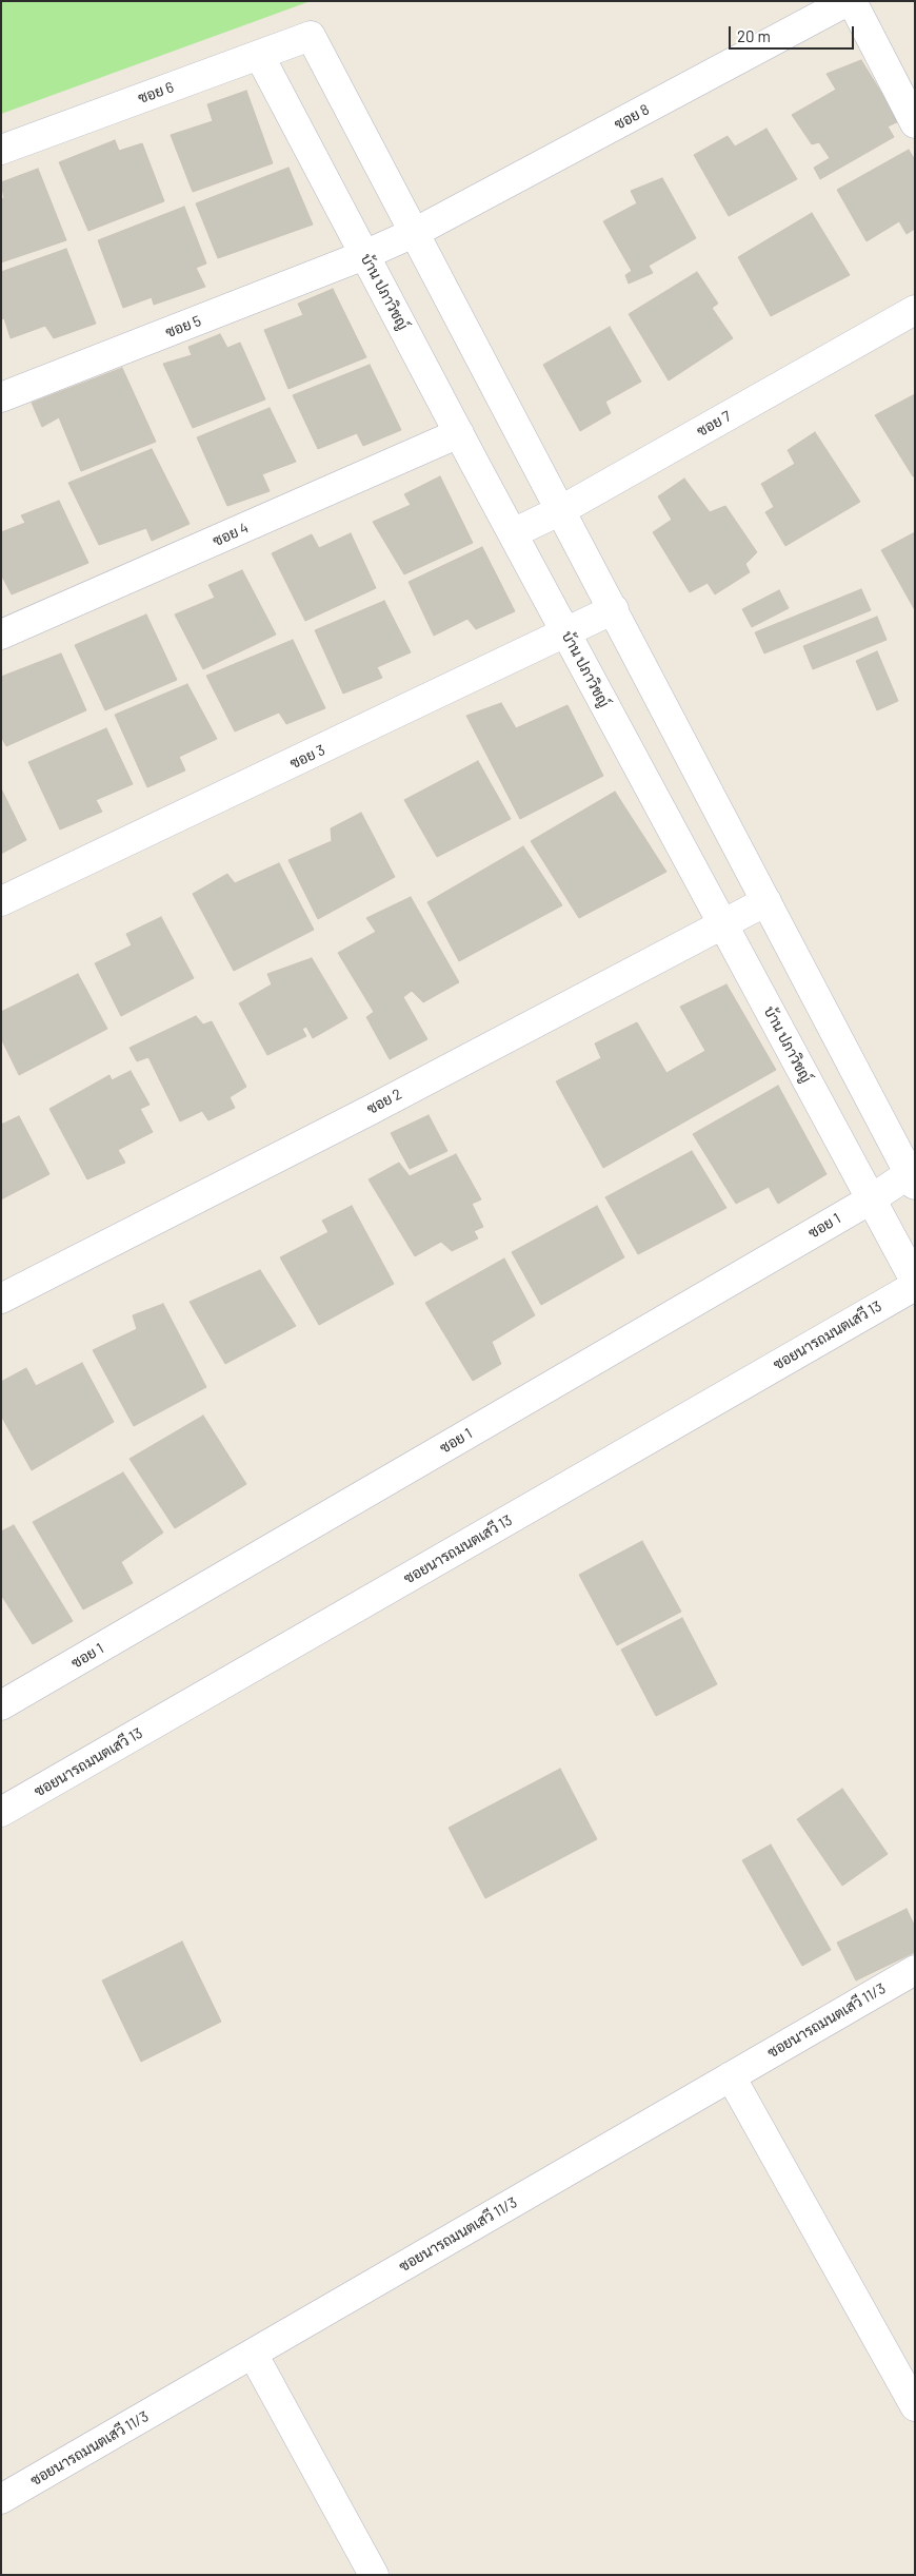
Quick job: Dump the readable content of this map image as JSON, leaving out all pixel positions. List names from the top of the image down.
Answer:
{
  "streets": {
    "street": [
      "ซอย 6",
      "ซอย 8",
      "บ้าน ปภาวิชญ์",
      "ซอย 5",
      "ซอย 7",
      "ซอย 4",
      "ซอย 3",
      "ซอย 2",
      "ซอย 1",
      "ซอยนารถมนตเสวี 13",
      "ซอยนารถมนตเสวี 11/3"
    ]
  },
  "crossings": [
    ["ซอย 6", "ซอย 8"],
    ["ซอย 6", "บ้าน ปภาวิชญ์"],
    ["ซอย 8", "บ้าน ปภาวิชญ์"],
    ["ซอย 8", "ซอย 5"],
    ["บ้าน ปภาวิชญ์", "ซอย 5"],
    ["บ้าน ปภาวิชญ์", "ซอย 7"],
    ["บ้าน ปภาวิชญ์", "ซอย 4"],
    ["บ้าน ปภาวิชญ์", "ซอย 3"],
    ["บ้าน ปภาวิชญ์", "ซอย 2"],
    ["บ้าน ปภาวิชญ์", "ซอย 1"]
  ],
  "scale_bar": "20 m"
}
